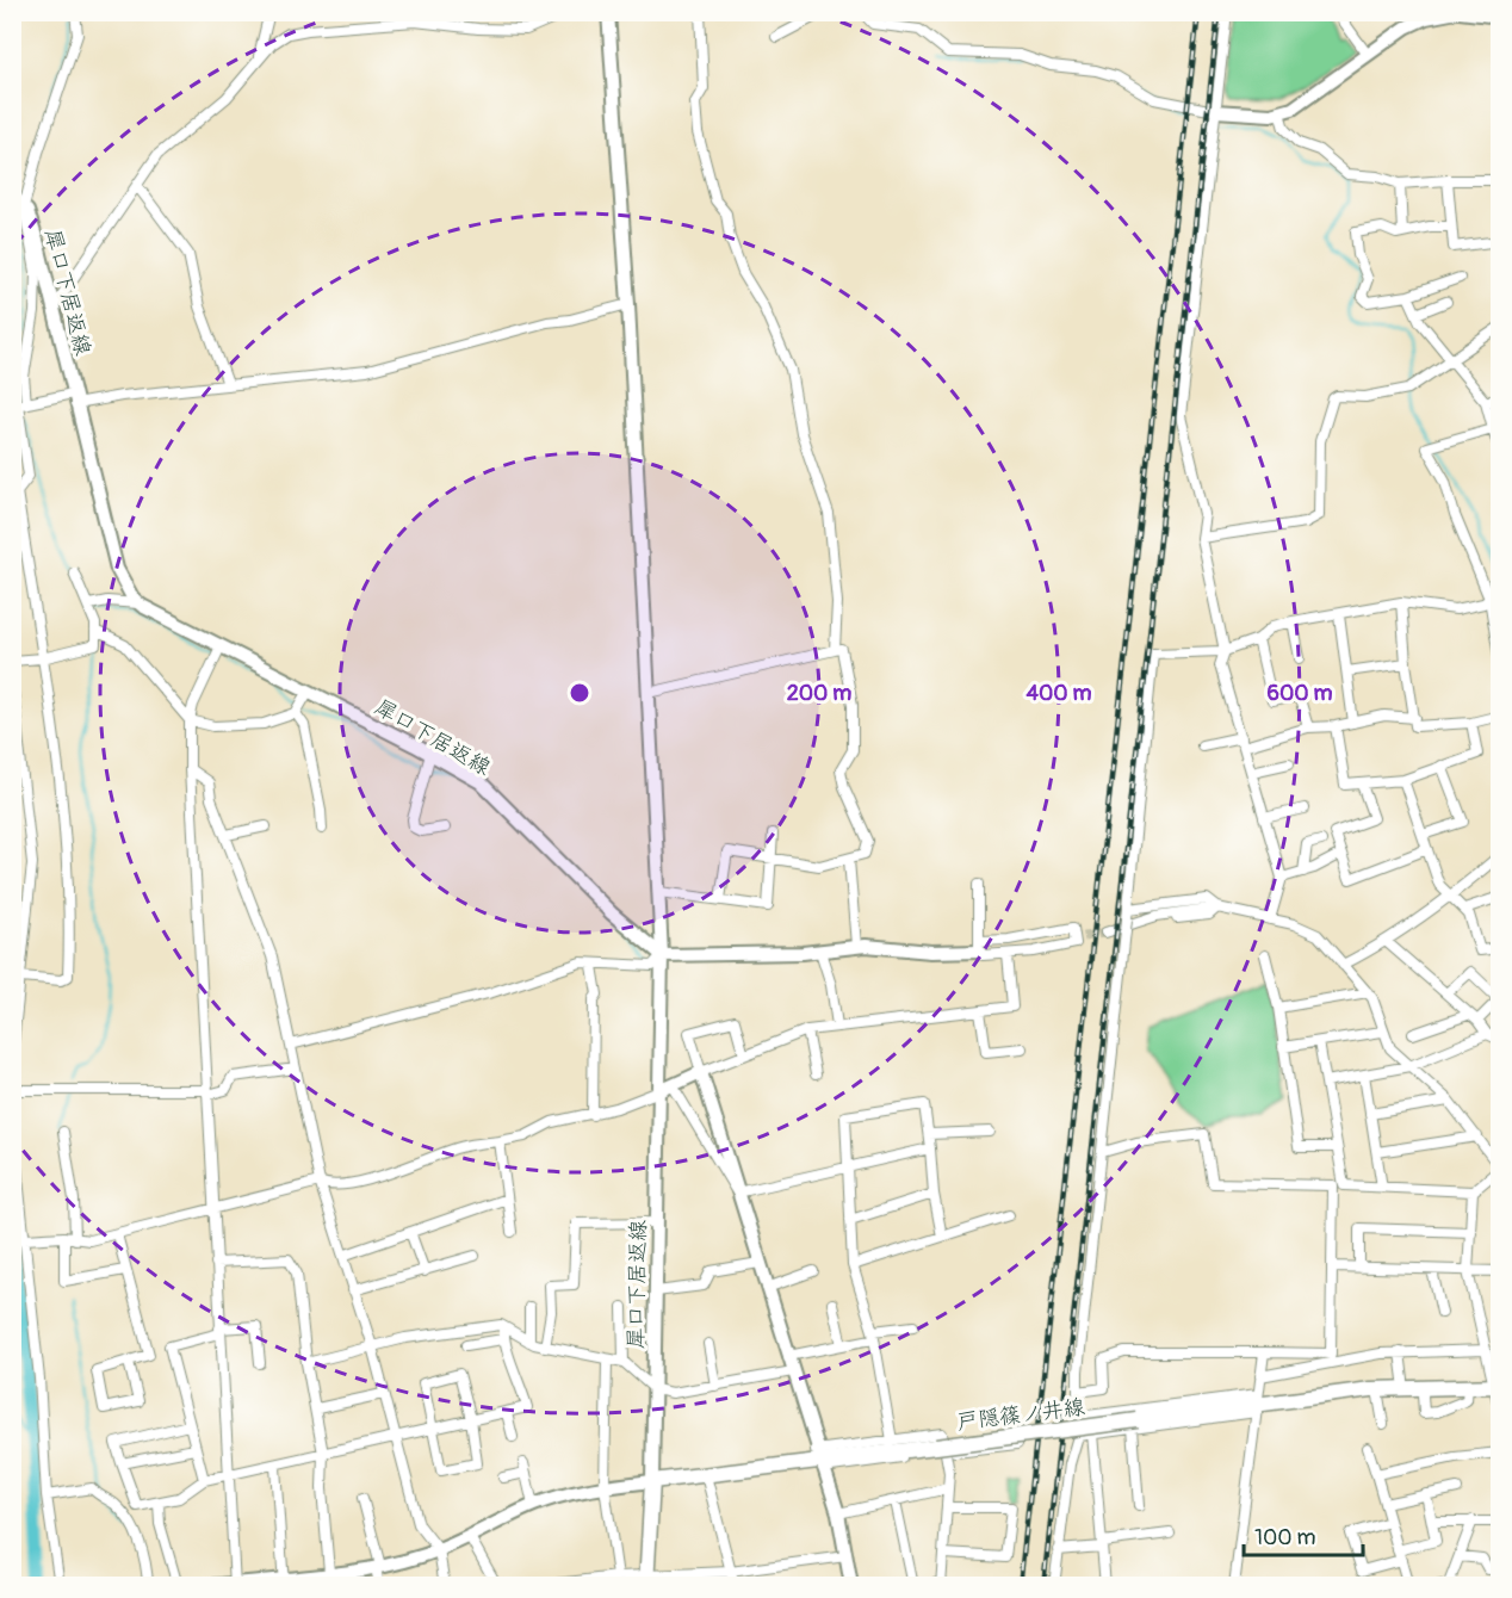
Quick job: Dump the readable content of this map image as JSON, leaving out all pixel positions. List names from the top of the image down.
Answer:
{
  "streets": {
    "main road": ["戸隠篠ノ井線"],
    "street": ["犀口下居返線"]
  },
  "crossings": [
    ["犀口下居返線", "戸隠篠ノ井線"]
  ],
  "scale_bar": "100 m",
  "rings": ["200 m", "400 m", "600 m"]
}
